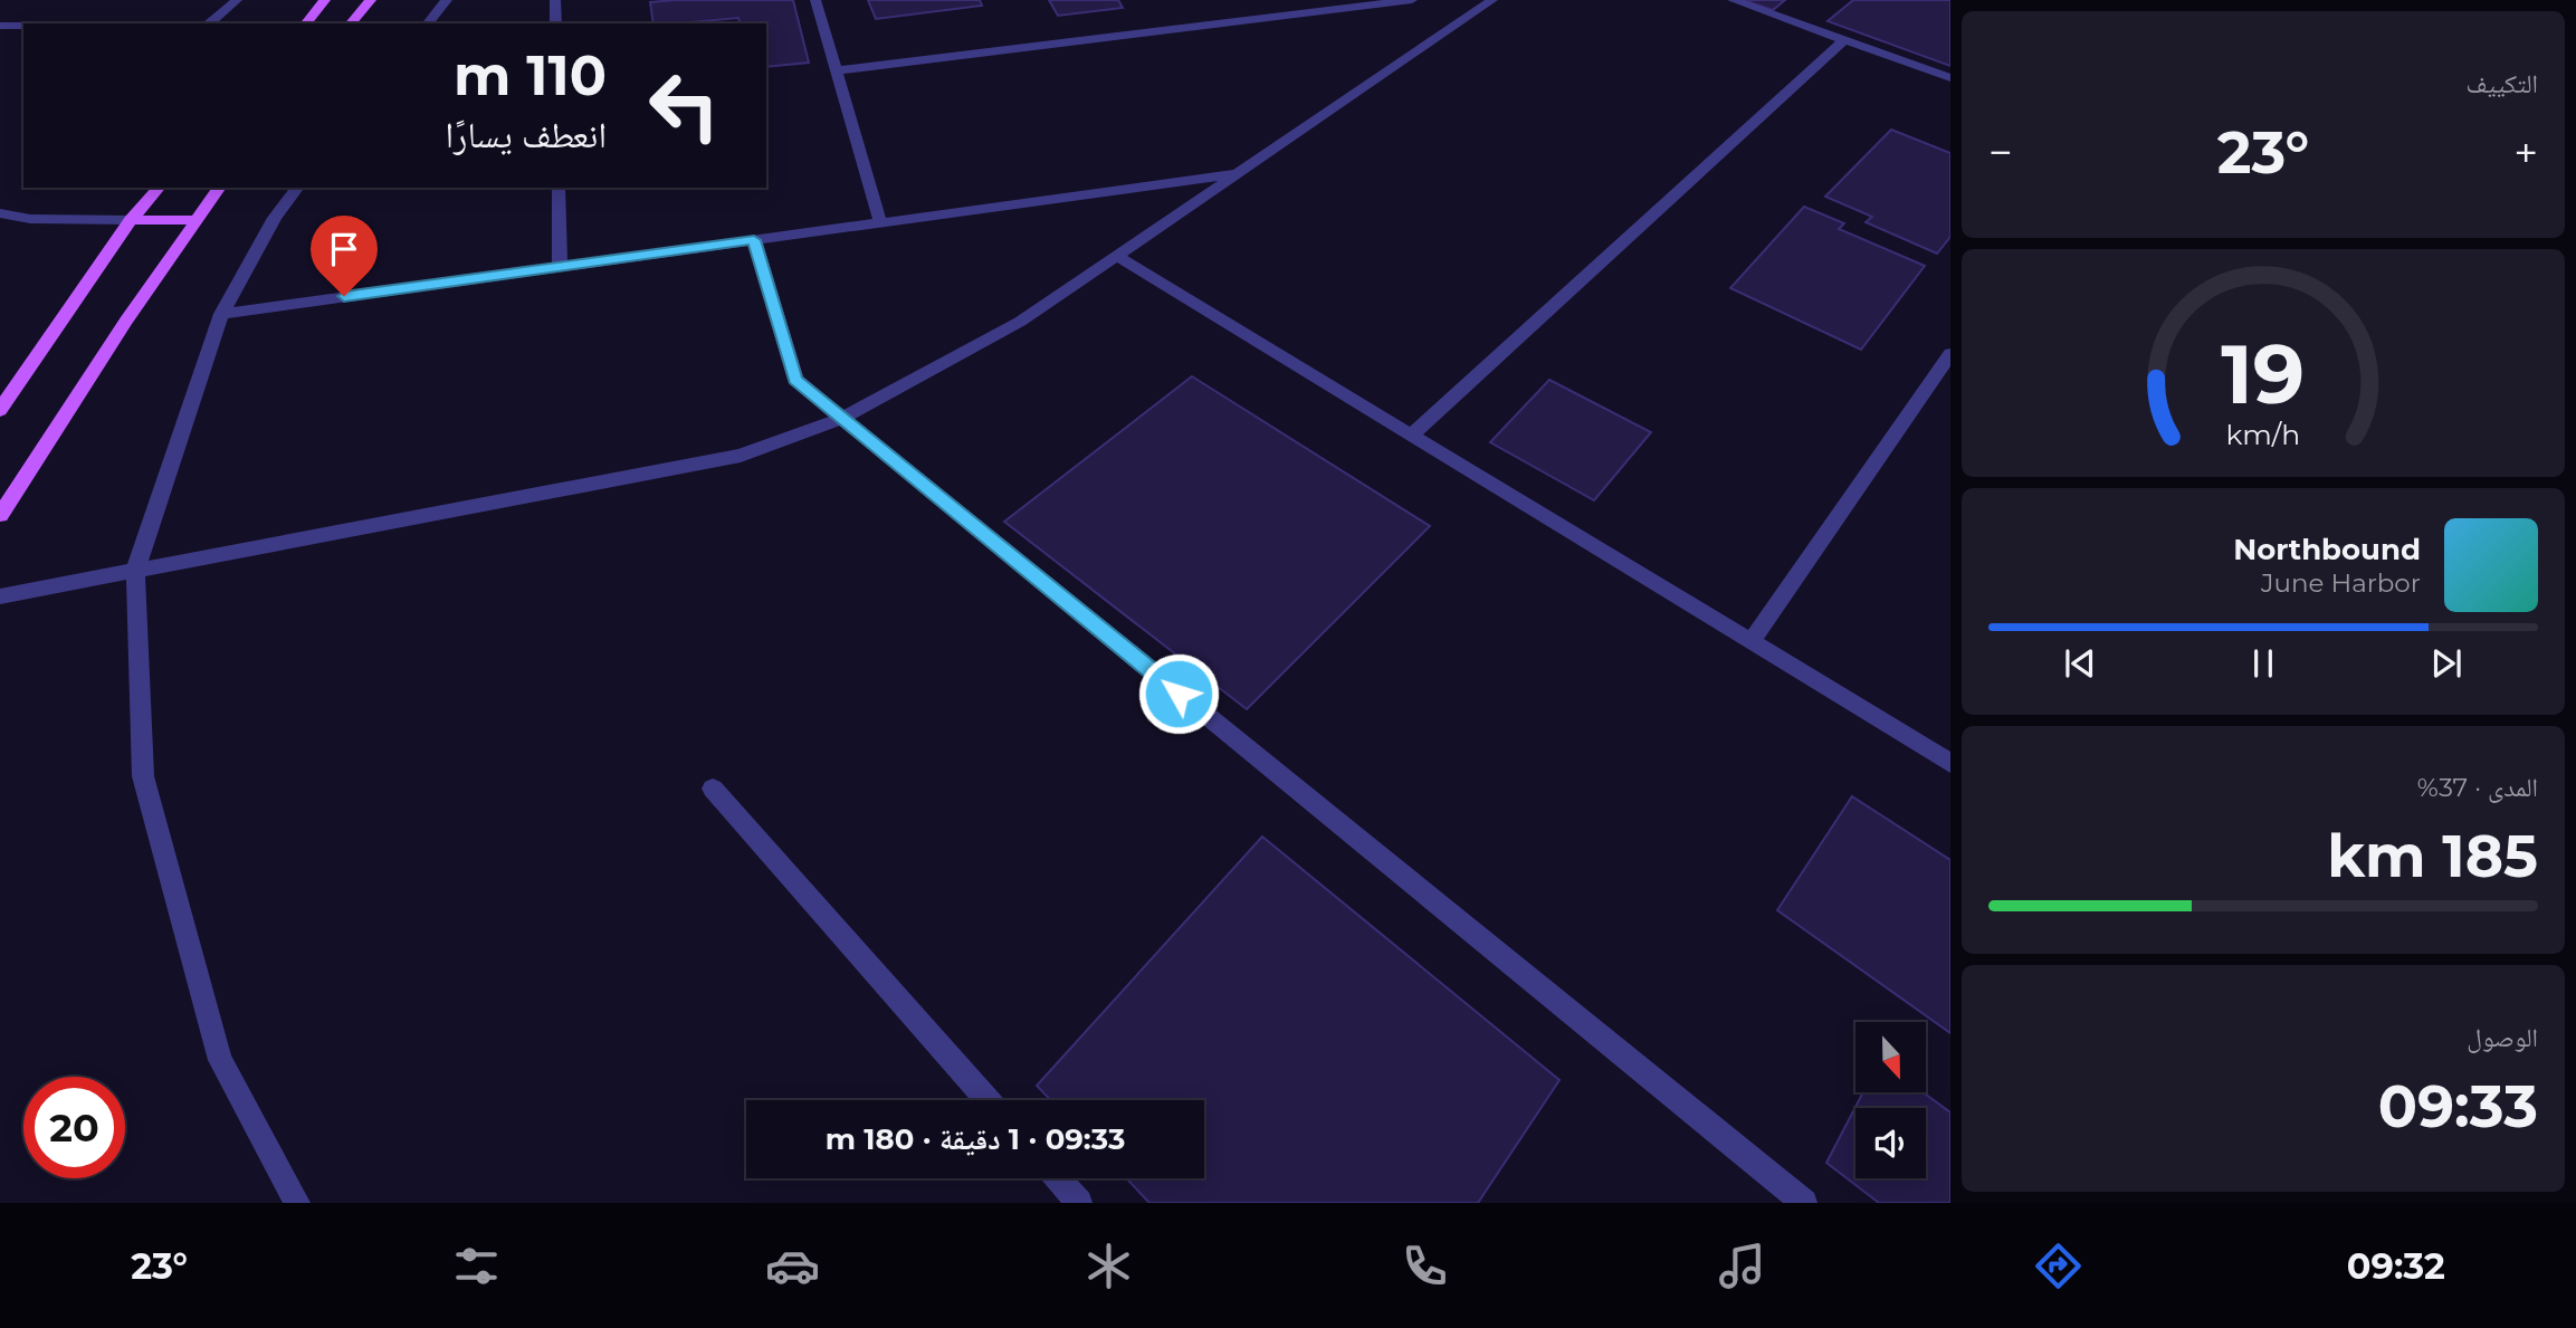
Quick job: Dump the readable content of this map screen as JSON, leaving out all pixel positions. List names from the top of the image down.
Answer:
{
  "north": "bottom",
  "page": {
    "tile": [
      "التكييف",
      ["المدى · 37%", "185 km"],
      ["الوصول", "09:33"]
    ],
    "turn": ["110 m", "انعطف يسارًا"],
    "heat": ["−", "23°", "+"],
    "song": ["Northbound", "June Harbor"],
    "limit": "20",
    "trip": "09:33 · 1 دقيقة · 180 m",
    "tabs": ["09:32", "23°"],
    "gauge": ["19", "km/h"]
  }
}
